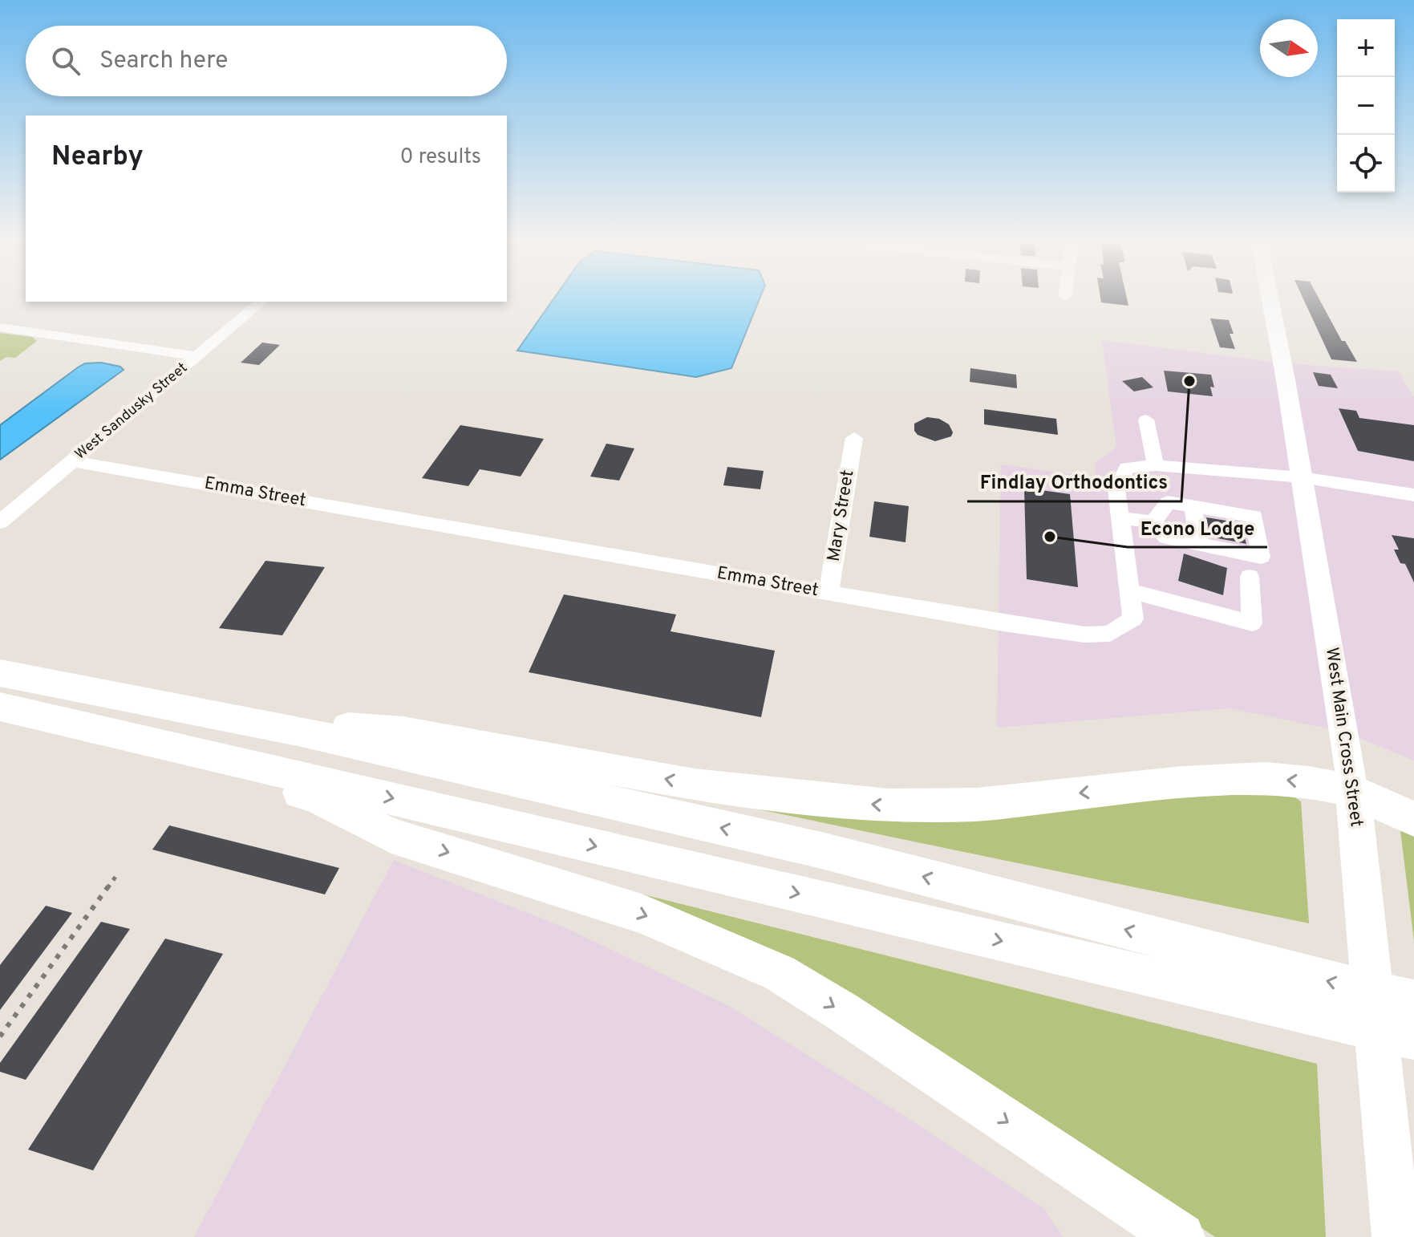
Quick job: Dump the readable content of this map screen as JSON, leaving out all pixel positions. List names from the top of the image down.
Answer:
{
  "streets": {
    "highway": ["West Main Cross Street"],
    "street": ["West Sandusky Street", "Emma Street", "Mary Street"]
  },
  "crossings": [
    ["West Sandusky Street", "Emma Street"],
    ["Emma Street", "Mary Street"],
    ["Emma Street", "West Main Cross Street"]
  ],
  "places": ["Findlay Orthodontics", "Econo Lodge"],
  "north": "right",
  "page": {
    "map_buttons": ["+", "−"],
    "search": "Search here",
    "heading": ["Nearby", "0 results"]
  }
}
